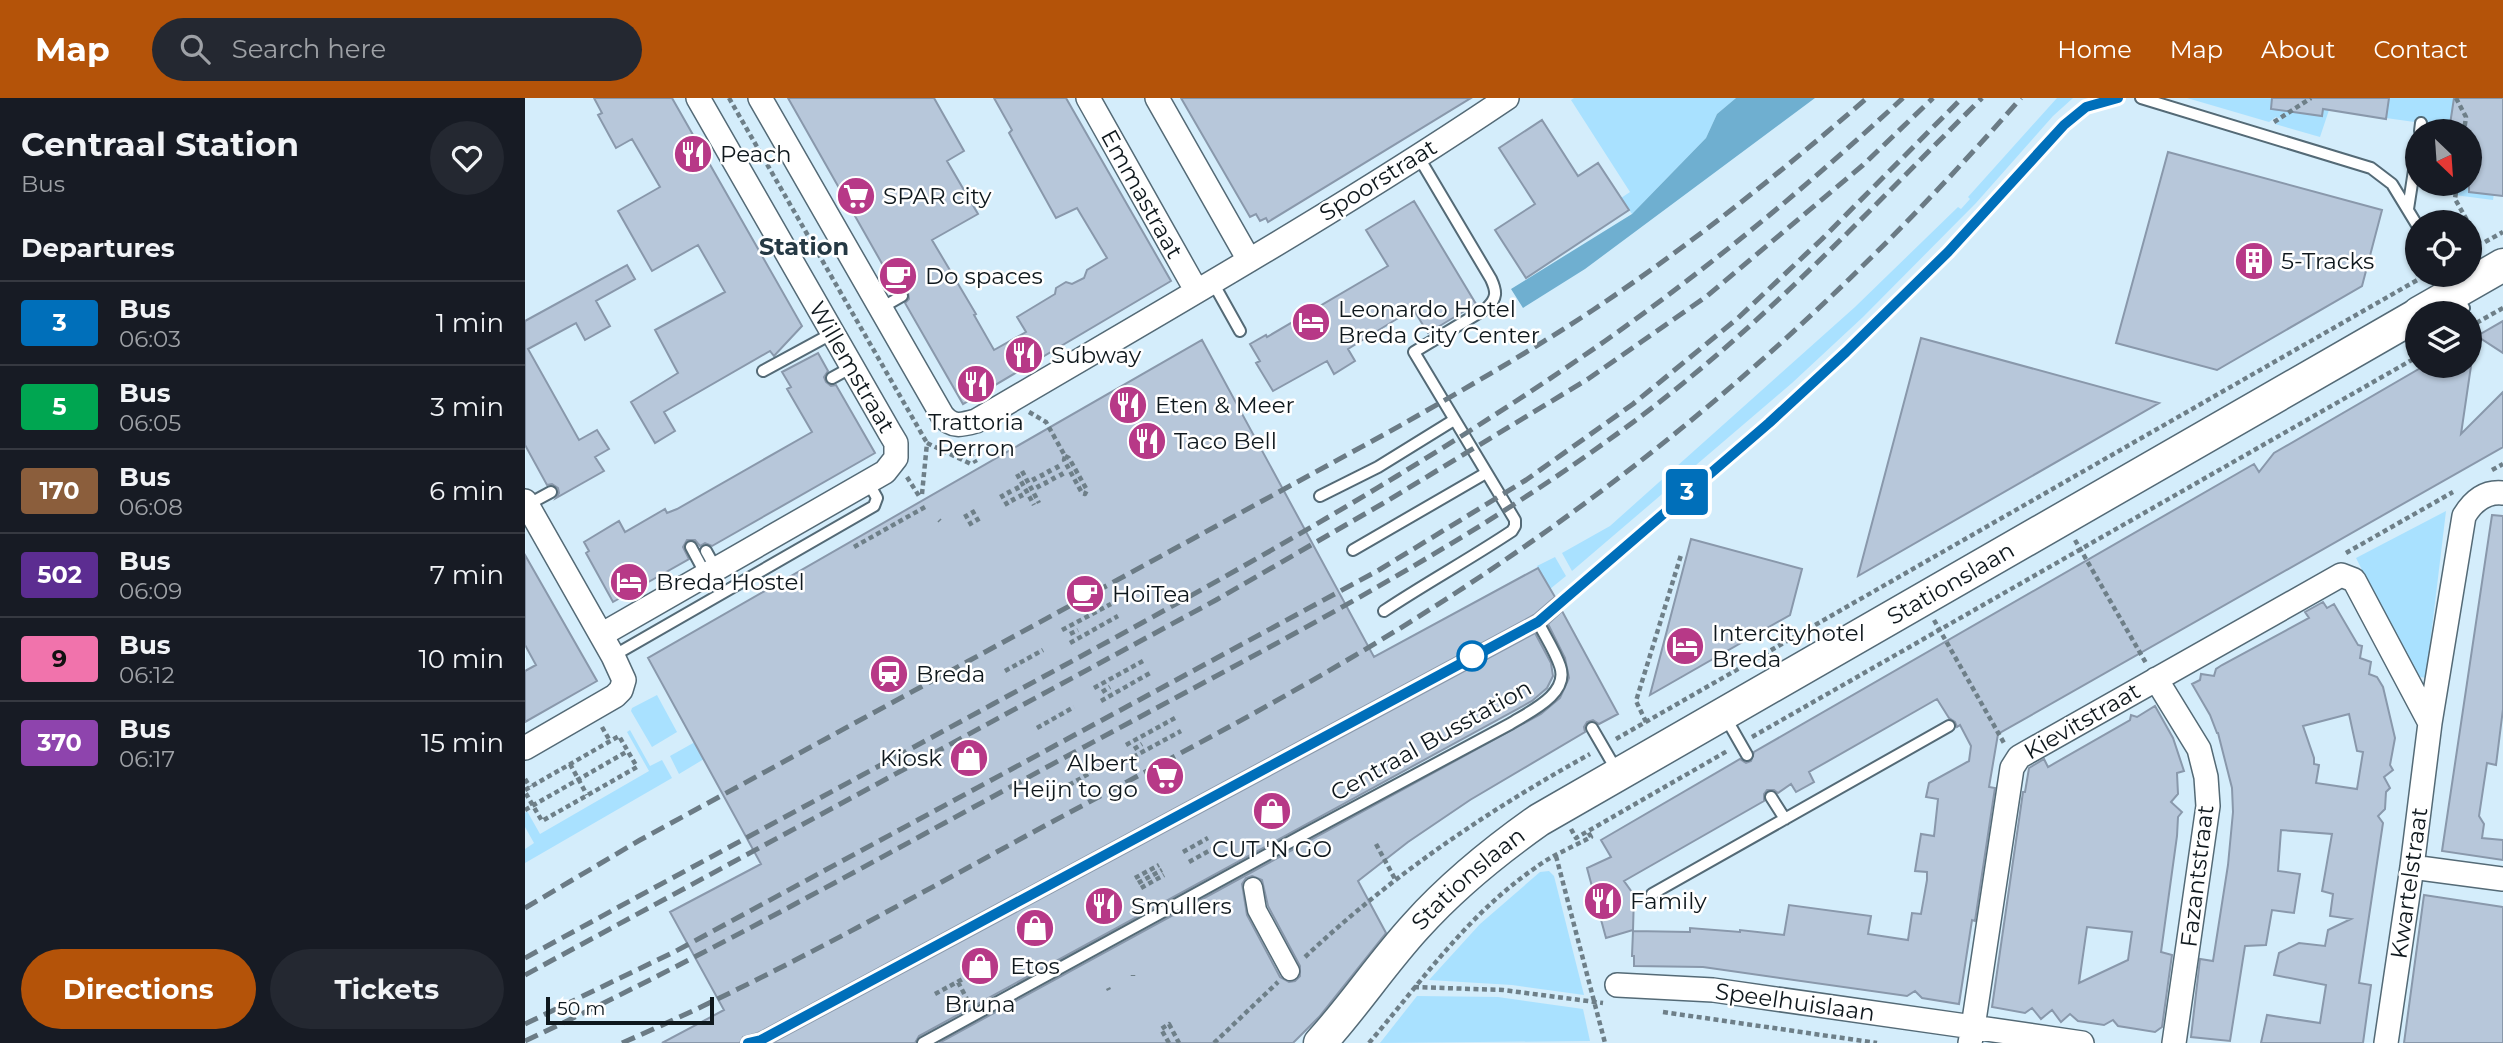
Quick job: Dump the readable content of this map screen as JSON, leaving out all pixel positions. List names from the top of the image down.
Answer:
{
  "streets": {
    "main road": ["Stationslaan"],
    "street": [
      "Spoorstraat",
      "Emmastraat",
      "Willemstraat",
      "Kievitstraat",
      "Fazantstraat",
      "Kwartelstraat",
      "Speelhuislaan"
    ],
    "lane": ["Centraal Busstation"]
  },
  "crossings": [
    ["Spoorstraat", "Emmastraat"],
    ["Kievitstraat", "Fazantstraat"],
    ["Kievitstraat", "Speelhuislaan"]
  ],
  "districts": ["Station"],
  "places": {
    "restaurant": [
      "Peach",
      "Subway",
      "Trattoria Perron",
      "Eten & Meer",
      "Taco Bell",
      "Family",
      "Smullers"
    ],
    "supermarket": ["SPAR city", "Albert Heijn to go"],
    "building": ["5-Tracks"],
    "cafe": ["Do spaces", "HoiTea"],
    "hotel": ["Leonardo Hotel Breda City Center", "Breda Hostel", "Intercityhotel Breda"],
    "station": ["Breda"],
    "shop": [
      "Kiosk",
      "CUT 'N GO",
      "Etos",
      "Bruna"
    ]
  },
  "lines": ["bus line 3"],
  "scale_bar": "50 m",
  "north": "bottom right",
  "page": {
    "header": "Map",
    "search": "Search here",
    "nav": [
      "Home",
      "Map",
      "About",
      "Contact"
    ],
    "heading": [
      ["Centraal Station", "Bus"],
      "Departures"
    ],
    "on_map": "3",
    "list": [
      {
        "mark": "3",
        "name": "Bus",
        "note": "06:03",
        "value": "1 min"
      },
      {
        "mark": "5",
        "name": "Bus",
        "note": "06:05",
        "value": "3 min"
      },
      {
        "mark": "170",
        "name": "Bus",
        "note": "06:08",
        "value": "6 min"
      },
      {
        "mark": "502",
        "name": "Bus",
        "note": "06:09",
        "value": "7 min"
      },
      {
        "mark": "9",
        "name": "Bus",
        "note": "06:12",
        "value": "10 min"
      },
      {
        "mark": "370",
        "name": "Bus",
        "note": "06:17",
        "value": "15 min"
      }
    ],
    "buttons": ["Directions", "Tickets"],
    "scale": "50 m"
  }
}
